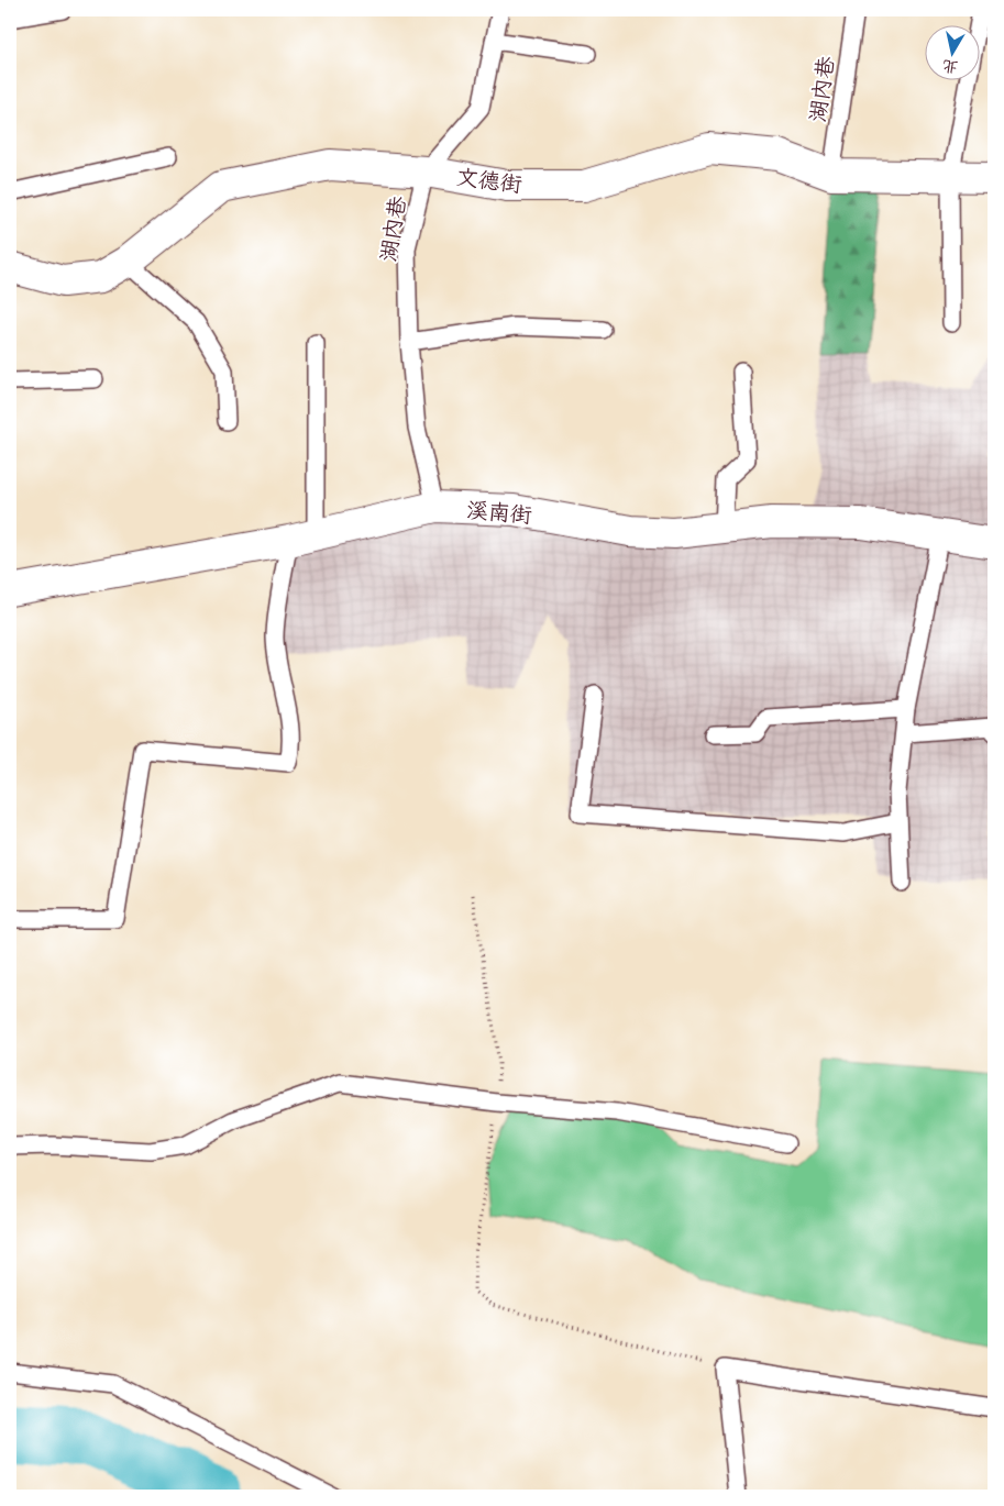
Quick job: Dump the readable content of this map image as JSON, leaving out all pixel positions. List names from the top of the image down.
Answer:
{
  "streets": {
    "street": ["文德街", "溪南街"],
    "lane": ["湖內巷"]
  },
  "crossings": [
    ["湖內巷", "文德街"],
    ["湖內巷", "溪南街"]
  ],
  "north": "bottom"
}
